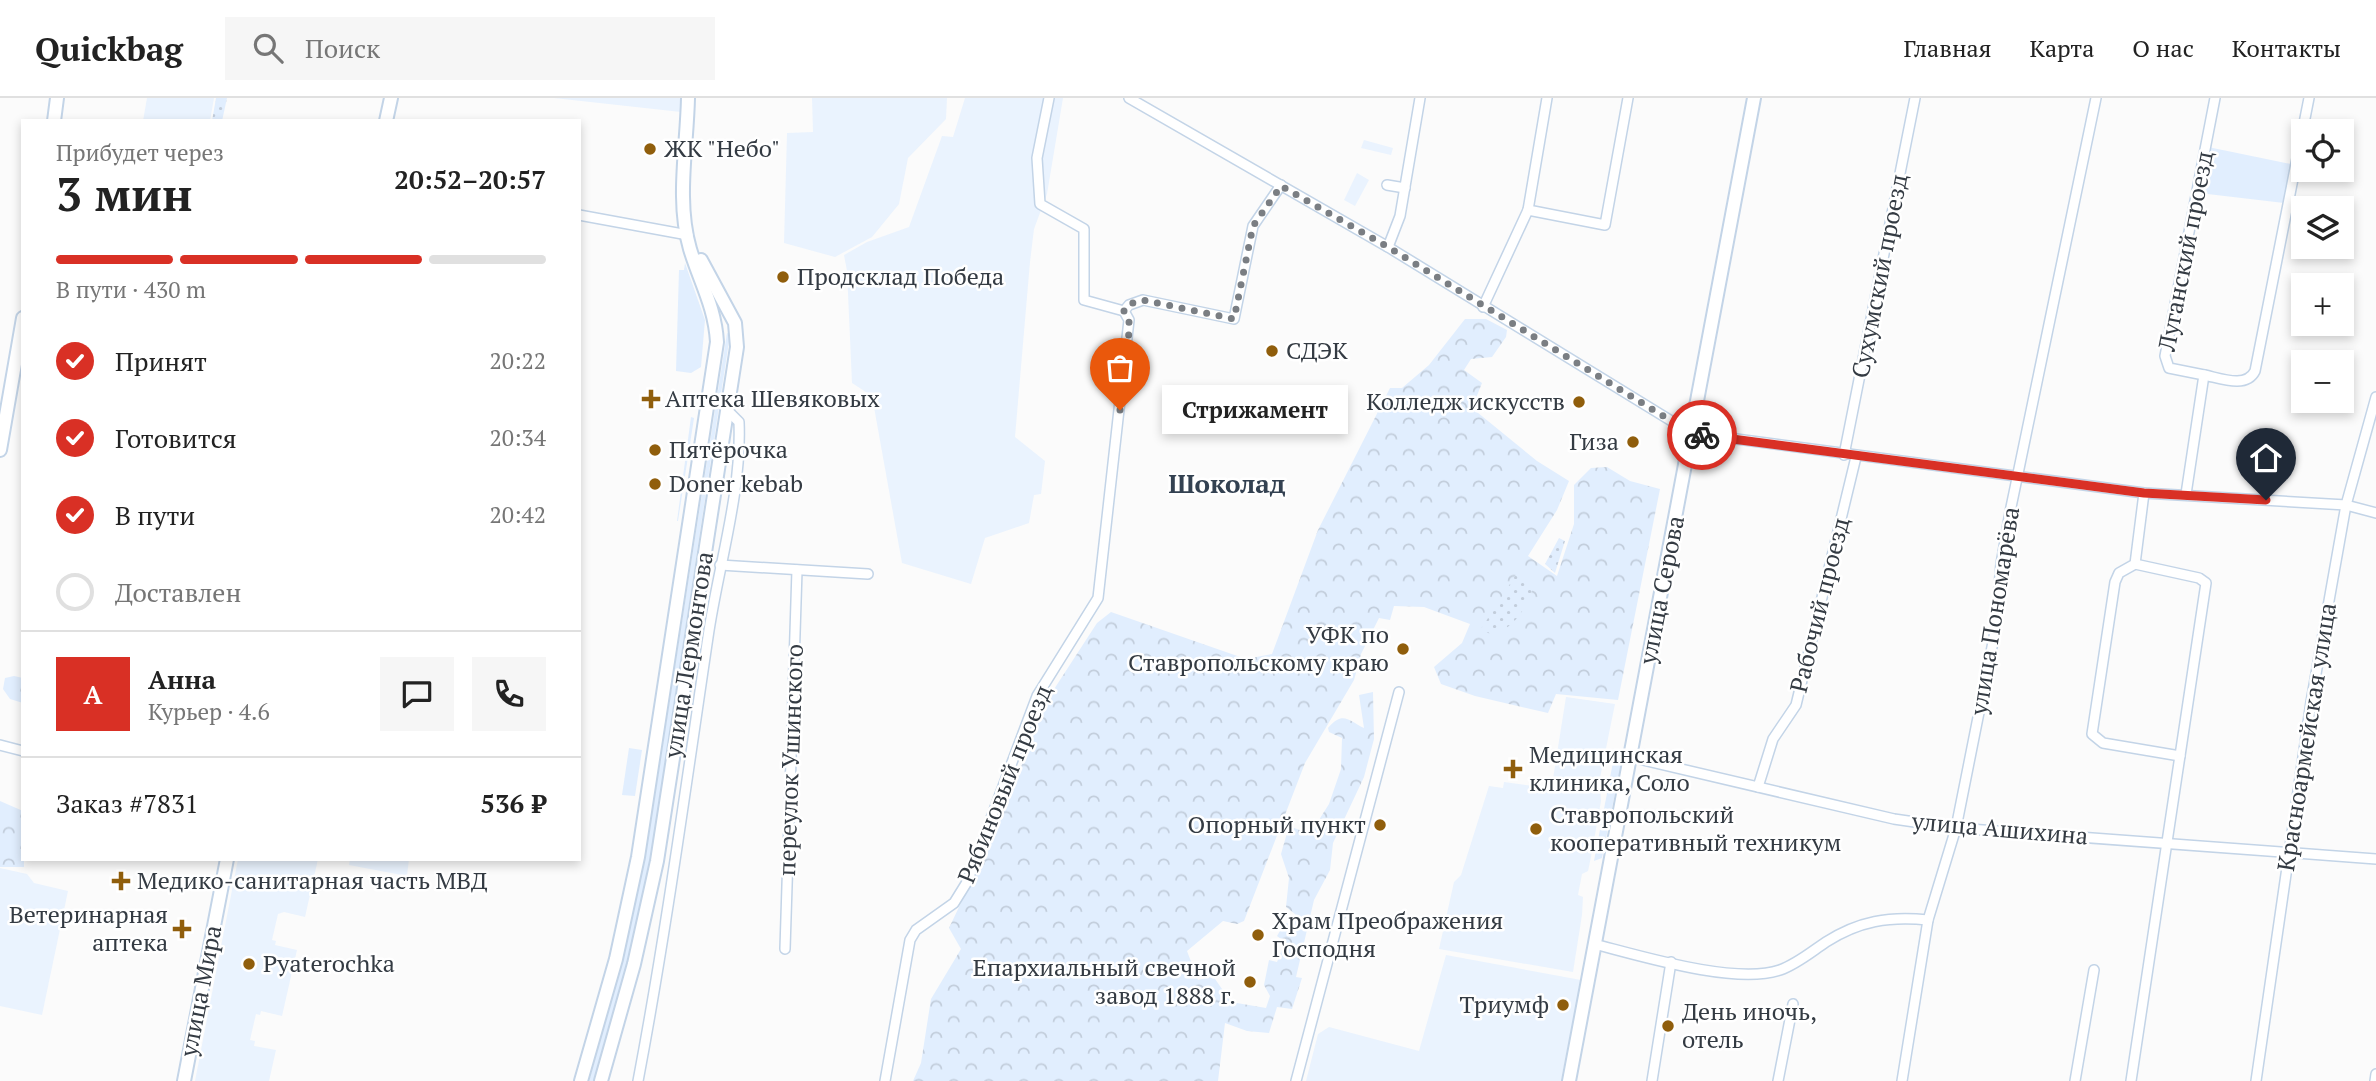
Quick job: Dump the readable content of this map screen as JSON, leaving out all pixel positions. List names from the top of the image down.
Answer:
{
  "streets": {
    "main road": ["улица Серова", "улица Лермонтова", "улица Мира"],
    "street": [
      "Луганский проезд",
      "Сухумский проезд",
      "Рабочий проезд",
      "улица Пономарёва",
      "Красноармейская улица",
      "переулок Ушинского",
      "Рябиновый проезд",
      "улица Ашихина"
    ]
  },
  "crossings": [
    ["улица Серова", "улица Ашихина"],
    ["Рабочий проезд", "улица Ашихина"],
    ["улица Пономарёва", "улица Ашихина"],
    ["Красноармейская улица", "улица Ашихина"]
  ],
  "districts": ["Шоколад"],
  "places": {
    "other": [
      "ЖК \"Небо\"",
      "Продсклад Победа",
      "СДЭК",
      "Колледж искусств",
      "Стрижамент",
      "Гиза",
      "Пятёрочка",
      "Doner kebab",
      "УФК по Ставропольскому краю",
      "Опорный пункт",
      "Ставропольский кооперативный техникум",
      "Храм Преображения Господня",
      "Pyaterochka",
      "Епархиальный свечной завод 1888 г.",
      "Триумф",
      "День иночь, отель"
    ],
    "health": [
      "Аптека Шевяковых",
      "Медицинская клиника, Соло",
      "Медико-санитарная часть МВД",
      "Ветеринарная аптека"
    ]
  },
  "page": {
    "header": "Quickbag",
    "search": "Поиск",
    "nav": [
      "Главная",
      "Карта",
      "О нас",
      "Контакты"
    ],
    "map_buttons": ["+", "−"],
    "heading": ["3 мин", "Прибудет через", "20:52–20:57"],
    "panel": [
      "Анна",
      "Курьер · 4.6",
      "Заказ #7831",
      "536 ₽"
    ],
    "bar": "В пути · 430 m",
    "list": [
      ["Принят", "20:22"],
      ["Готовится", "20:34"],
      ["В пути", "20:42"],
      "Доставлен"
    ],
    "bubble": "Стрижамент",
    "round": "А"
  }
}
